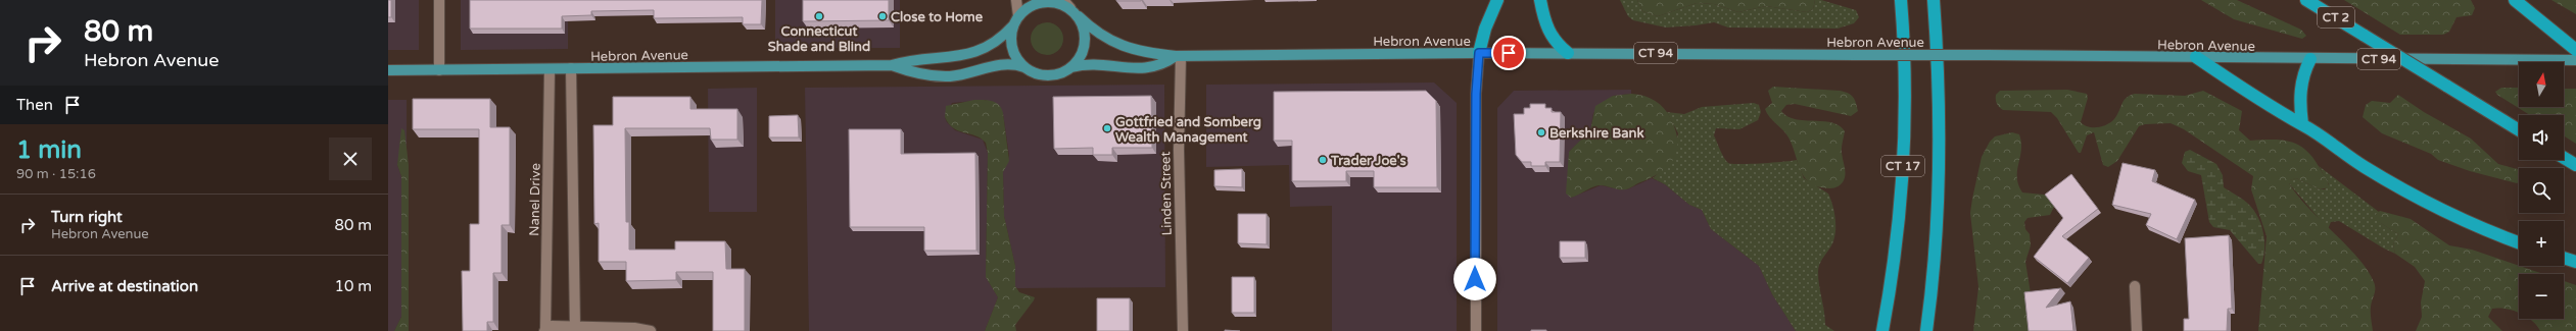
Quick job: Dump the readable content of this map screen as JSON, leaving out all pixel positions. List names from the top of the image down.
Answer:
{
  "streets": {
    "highway": ["CT 2", "CT 17"],
    "main road": ["Hebron Avenue", "CT 94"],
    "street": ["Linden Street", "Nanel Drive"]
  },
  "crossings": [
    ["Hebron Avenue", "Linden Street"],
    ["Hebron Avenue", "Nanel Drive"]
  ],
  "places": [
    "Connecticut Shade and Blind",
    "Close to Home",
    "Gottfried and Somberg Wealth Management",
    "Berkshire Bank",
    "Trader Joe's"
  ],
  "north": "top",
  "page": {
    "turn": ["80 m", "Hebron Avenue"],
    "map_buttons": ["+", "−"],
    "then": "Then",
    "heading": ["1 min", "90 m · 15:16"],
    "list": [
      {
        "name": "Turn right",
        "note": "Hebron Avenue",
        "value": "80 m"
      },
      {
        "name": "Arrive at destination",
        "value": "10 m"
      }
    ]
  }
}
